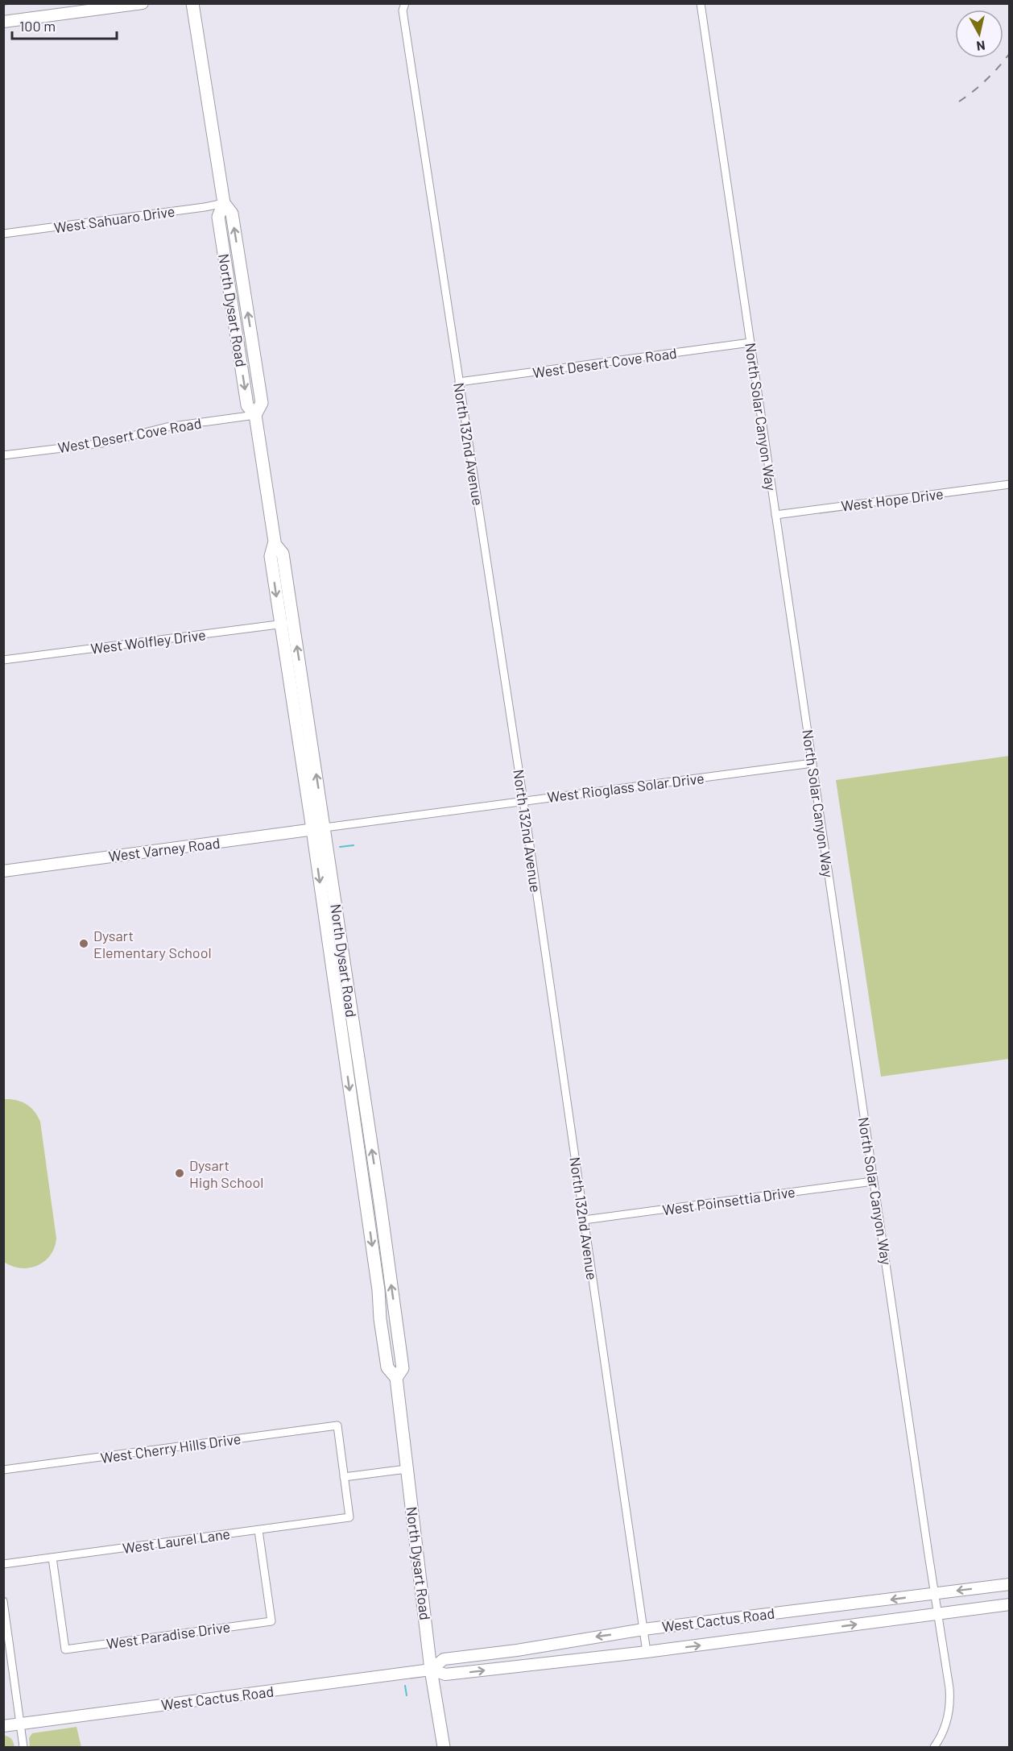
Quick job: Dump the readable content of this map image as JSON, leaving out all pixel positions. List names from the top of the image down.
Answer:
{
  "streets": {
    "main road": ["North Dysart Road", "West Varney Road", "West Cactus Road"],
    "street": [
      "West Sahuaro Drive",
      "West Desert Cove Road",
      "North Solar Canyon Way",
      "North 132nd Avenue",
      "West Hope Drive",
      "West Wolfley Drive",
      "West Rioglass Solar Drive",
      "West Poinsettia Drive",
      "West Cherry Hills Drive",
      "West Laurel Lane",
      "West Paradise Drive"
    ]
  },
  "crossings": [
    ["West Sahuaro Drive", "North Dysart Road"],
    ["North Dysart Road", "West Desert Cove Road"],
    ["North Dysart Road", "West Wolfley Drive"],
    ["North Dysart Road", "West Rioglass Solar Drive"],
    ["North Dysart Road", "West Varney Road"],
    ["North Dysart Road", "West Cactus Road"],
    ["West Desert Cove Road", "North Solar Canyon Way"],
    ["West Desert Cove Road", "North 132nd Avenue"],
    ["North Solar Canyon Way", "West Hope Drive"],
    ["North Solar Canyon Way", "West Rioglass Solar Drive"],
    ["North Solar Canyon Way", "West Poinsettia Drive"],
    ["North Solar Canyon Way", "West Cactus Road"],
    ["North 132nd Avenue", "West Rioglass Solar Drive"],
    ["North 132nd Avenue", "West Poinsettia Drive"],
    ["North 132nd Avenue", "West Cactus Road"],
    ["West Rioglass Solar Drive", "West Varney Road"],
    ["West Cherry Hills Drive", "West Laurel Lane"],
    ["West Laurel Lane", "West Paradise Drive"]
  ],
  "places": ["Dysart Elementary School", "Dysart High School"],
  "scale_bar": "100 m",
  "north": "bottom"
}
